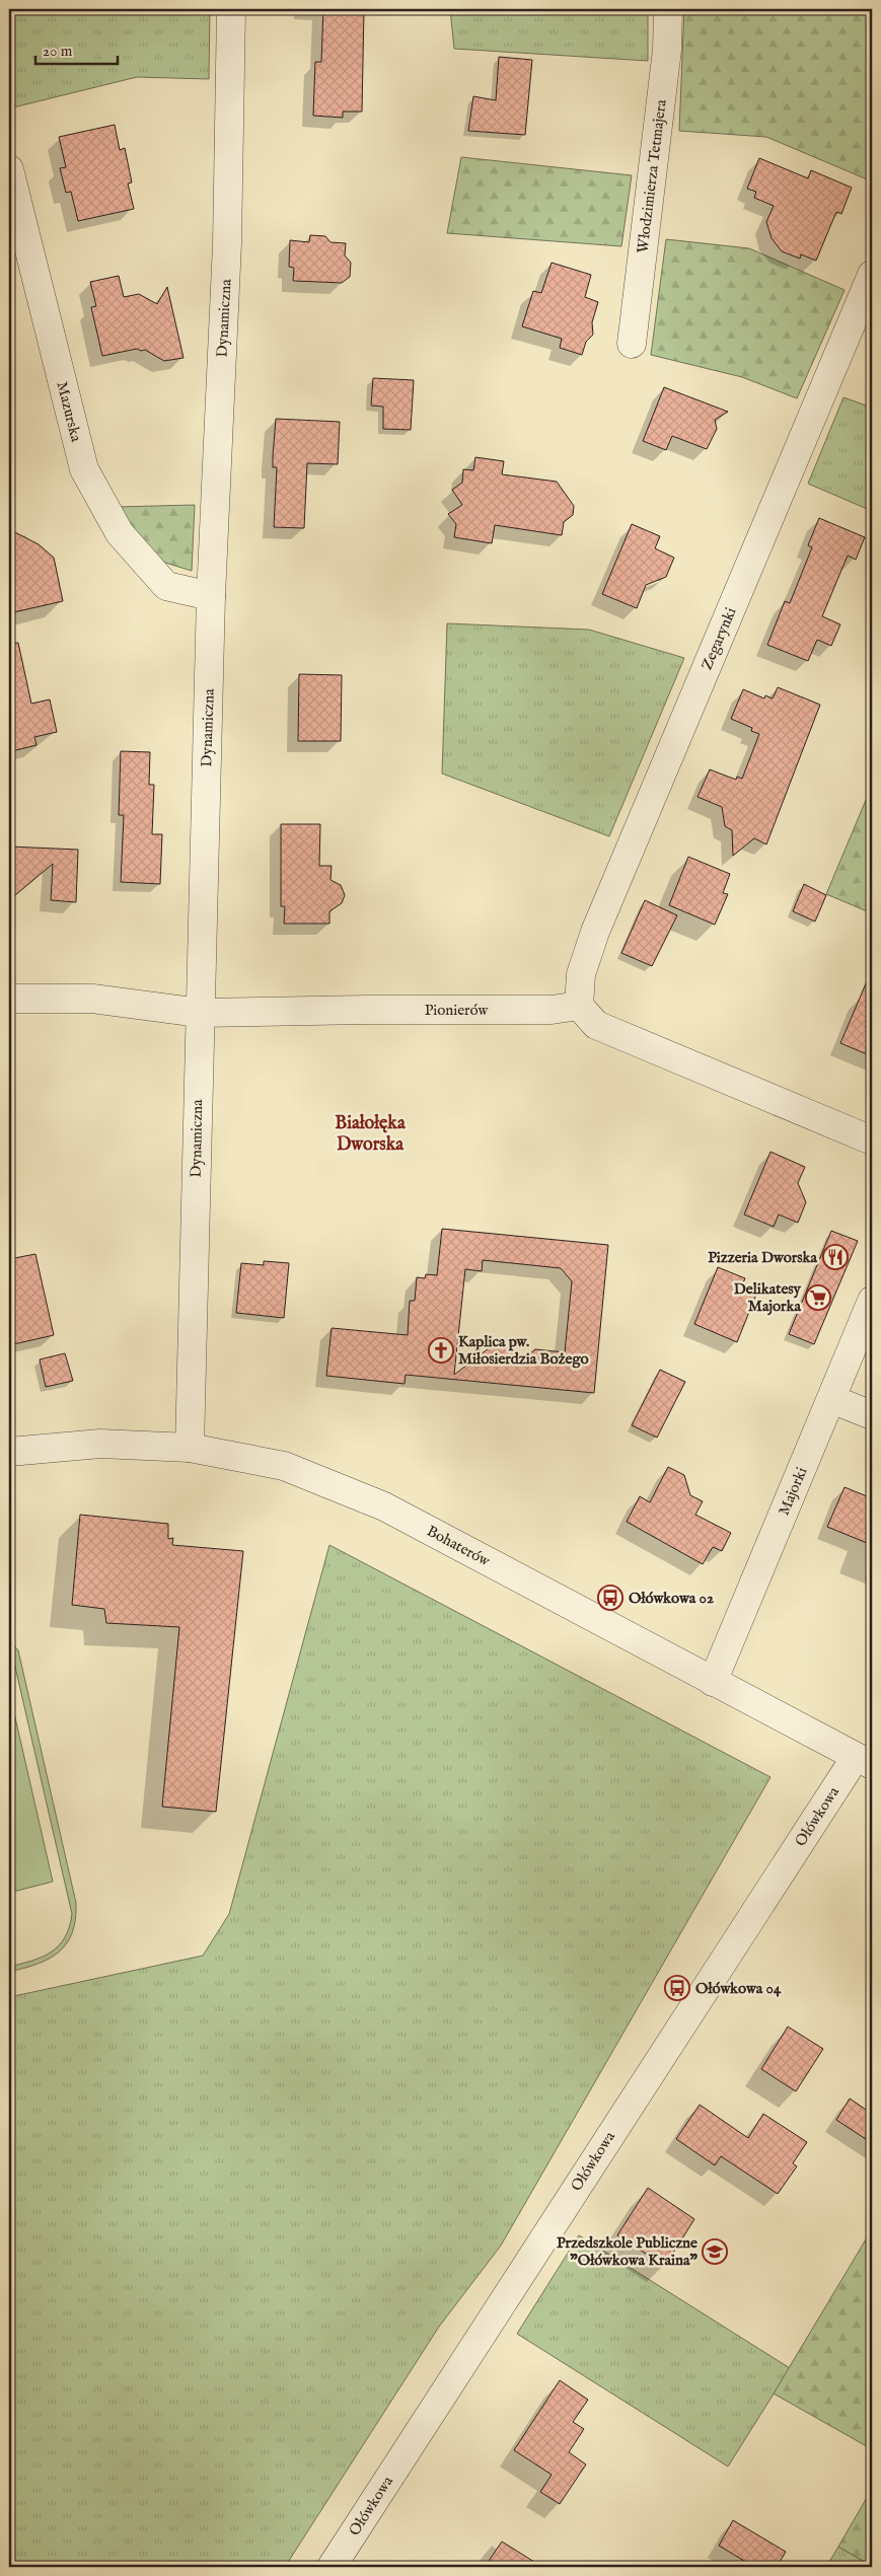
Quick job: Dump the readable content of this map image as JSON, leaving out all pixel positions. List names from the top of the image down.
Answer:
{
  "streets": {
    "street": [
      "Włodzimierza Tetmajera",
      "Dynamiczna",
      "Mazurska",
      "Zegarynki",
      "Pionierów",
      "Majorki",
      "Bohaterów",
      "Ołówkowa"
    ]
  },
  "crossings": [
    ["Dynamiczna", "Mazurska"],
    ["Dynamiczna", "Pionierów"],
    ["Dynamiczna", "Bohaterów"],
    ["Zegarynki", "Pionierów"],
    ["Majorki", "Bohaterów"],
    ["Bohaterów", "Ołówkowa"]
  ],
  "districts": ["Białołęka Dworska"],
  "places": {
    "restaurant": ["Pizzeria Dworska"],
    "supermarket": ["Delikatesy Majorka"],
    "church": ["Kaplica pw. Miłosierdzia Bożego"],
    "bus stop": ["Ołówkowa 02", "Ołówkowa 04"],
    "school or university": ["Przedszkole Publiczne \"Ołówkowa Kraina\""]
  },
  "scale_bar": "20 m"
}
